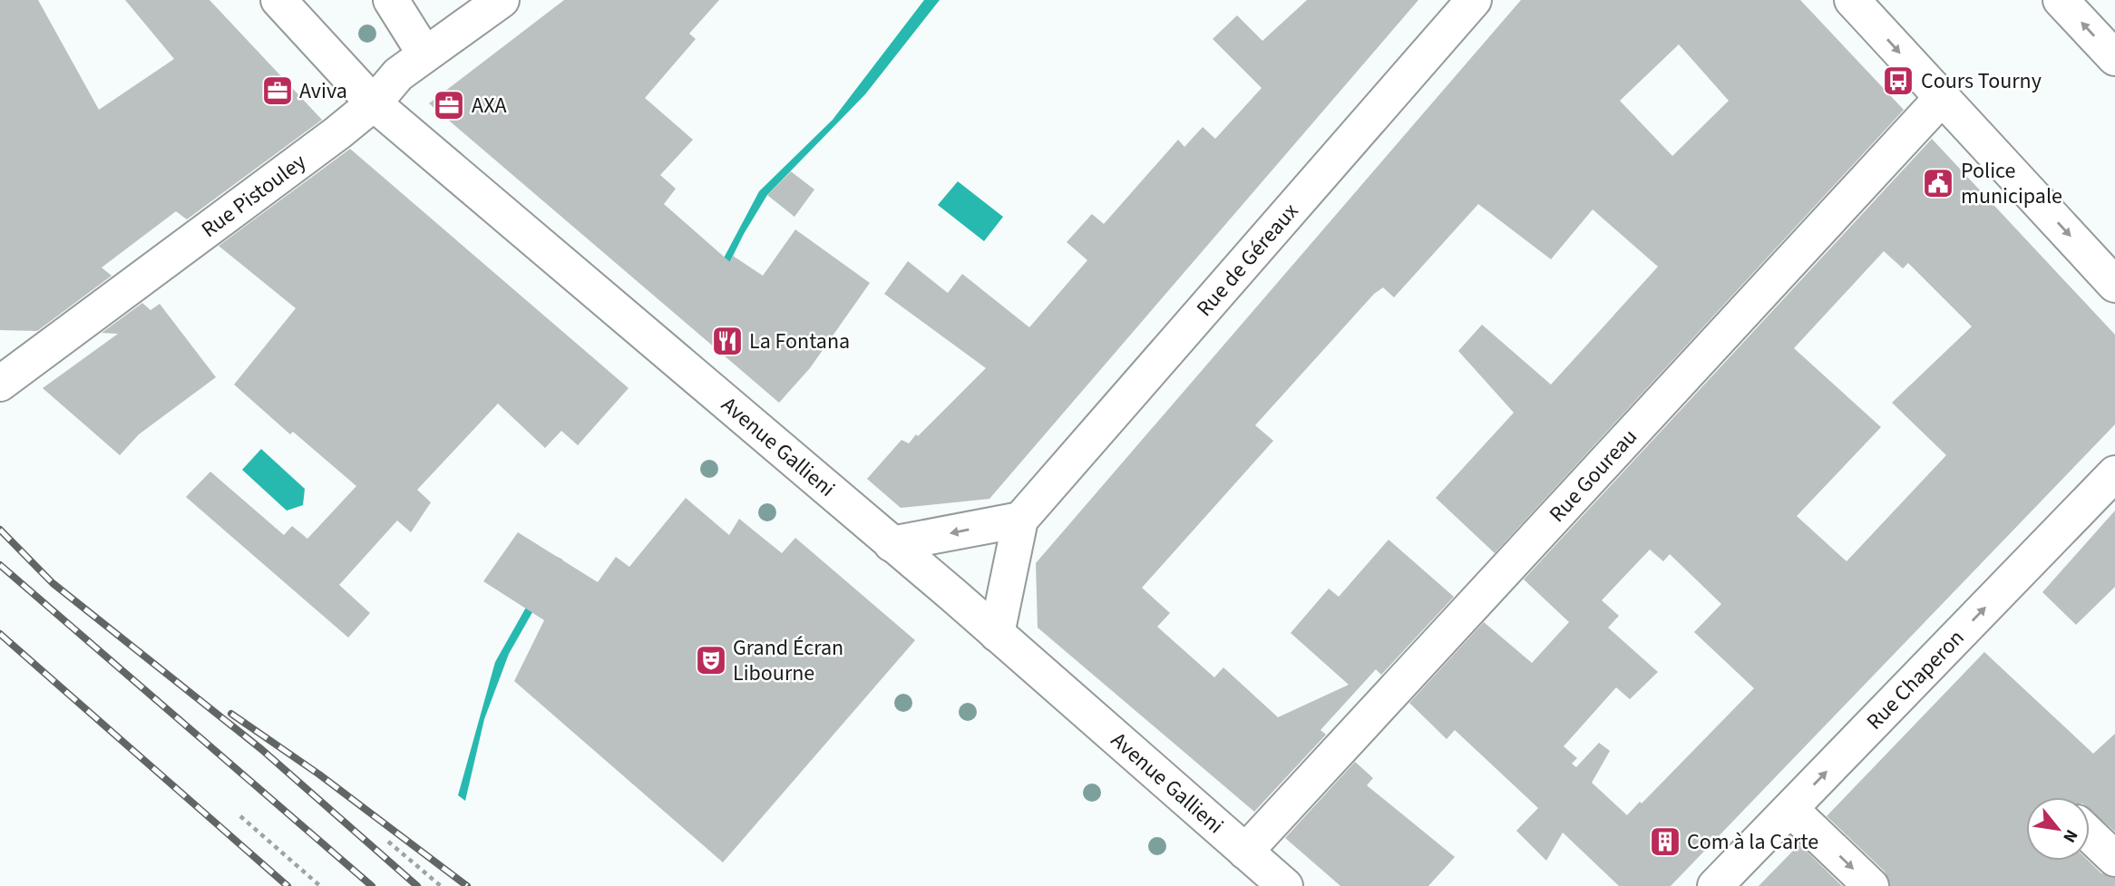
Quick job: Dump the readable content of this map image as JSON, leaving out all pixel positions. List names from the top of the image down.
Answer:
{
  "streets": {
    "street": [
      "Rue Pistouley",
      "Rue de Géreaux",
      "Avenue Gallieni",
      "Rue Goureau",
      "Rue Chaperon"
    ]
  },
  "crossings": [
    ["Rue Pistouley", "Avenue Gallieni"],
    ["Rue de Géreaux", "Avenue Gallieni"],
    ["Avenue Gallieni", "Rue Goureau"]
  ],
  "one_way": ["Rue Chaperon"],
  "places": {
    "bus stop": ["Cours Tourny"],
    "office": ["Aviva", "AXA"],
    "public building": ["Police municipale"],
    "restaurant": ["La Fontana"],
    "theatre": ["Grand Écran Libourne"],
    "building": ["Com à la Carte"]
  },
  "north": "bottom right"
}
